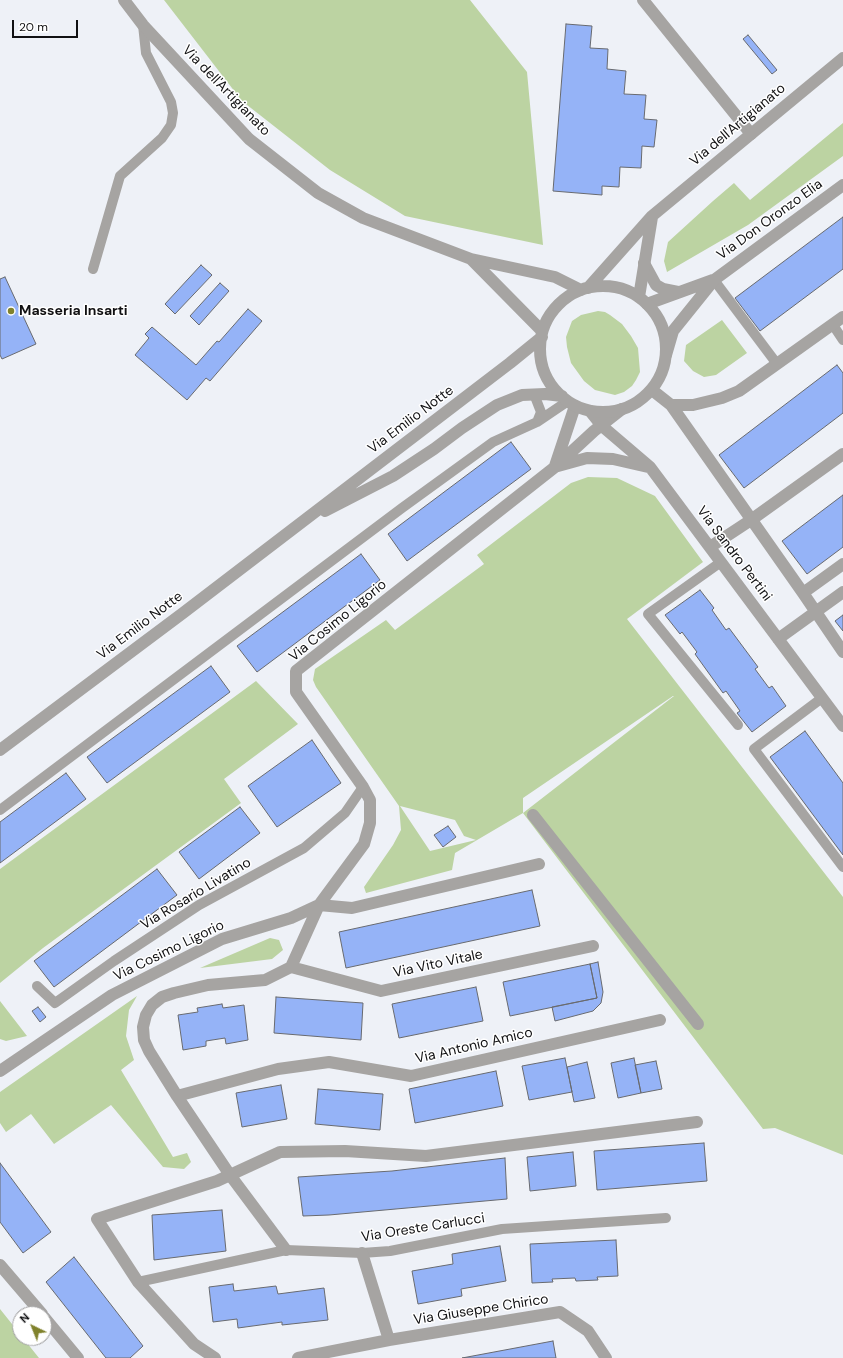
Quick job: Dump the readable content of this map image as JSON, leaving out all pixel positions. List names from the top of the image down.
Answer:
{
  "streets": {
    "street": [
      "Via dell'Artigianato",
      "Via Don Oronzo Elia",
      "Via Emilio Notte",
      "Via Sandro Pertini",
      "Via Cosimo Ligorio",
      "Via Vito Vitale",
      "Via Antonio Amico",
      "Via Giuseppe Chirico"
    ],
    "lane": ["Via Rosario Livatino", "Via Oreste Carlucci"]
  },
  "crossings": [
    ["Via dell'Artigianato", "Via Don Oronzo Elia"],
    ["Via dell'Artigianato", "Via Emilio Notte"],
    ["Via dell'Artigianato", "Via Sandro Pertini"],
    ["Via dell'Artigianato", "Via Cosimo Ligorio"],
    ["Via Don Oronzo Elia", "Via Emilio Notte"],
    ["Via Don Oronzo Elia", "Via Sandro Pertini"],
    ["Via Don Oronzo Elia", "Via Cosimo Ligorio"],
    ["Via Emilio Notte", "Via Sandro Pertini"],
    ["Via Emilio Notte", "Via Cosimo Ligorio"],
    ["Via Sandro Pertini", "Via Cosimo Ligorio"],
    ["Via Cosimo Ligorio", "Via Rosario Livatino"]
  ],
  "places": ["Masseria Insarti"],
  "scale_bar": "20 m",
  "north": "top left"
}
